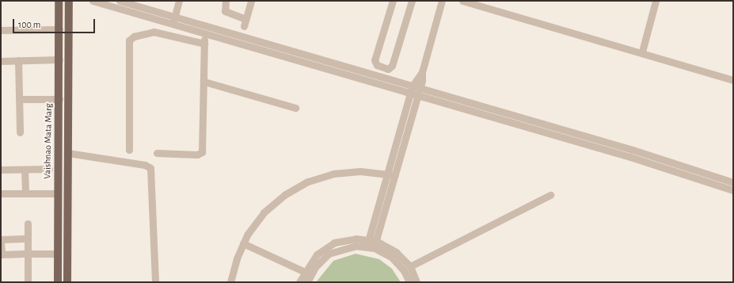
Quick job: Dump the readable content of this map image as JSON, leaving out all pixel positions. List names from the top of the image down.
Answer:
{
  "streets": {
    "main road": ["Vaishnao Mata Marg"]
  },
  "scale_bar": "100 m"
}
